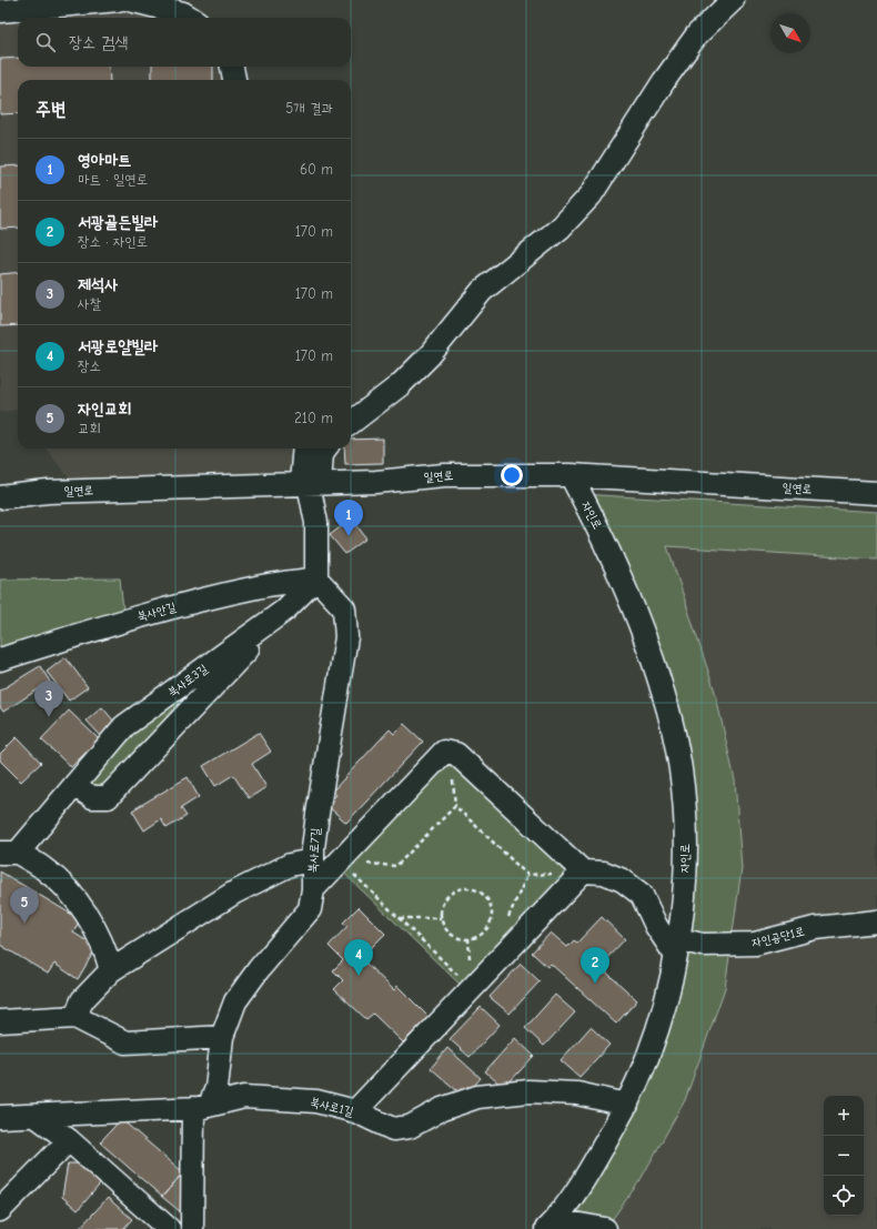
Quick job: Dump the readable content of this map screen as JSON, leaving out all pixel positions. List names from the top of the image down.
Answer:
{
  "streets": {
    "street": [
      "일연로",
      "자인로",
      "북사안길",
      "북사로3길",
      "북사로7길",
      "자인공단1로",
      "북사로1길"
    ]
  },
  "crossings": [
    ["일연로", "자인로"],
    ["자인로", "자인공단1로"],
    ["자인로", "북사로1길"],
    ["북사안길", "북사로3길"],
    ["북사안길", "북사로7길"],
    ["북사로3길", "북사로7길"],
    ["북사로7길", "북사로1길"]
  ],
  "north": "bottom right",
  "page": {
    "search": "장소 검색",
    "heading": ["주변", "5개 결과"],
    "list": [
      {
        "mark": "1",
        "name": "영아마트",
        "note": "마트 · 일연로",
        "value": "60 m"
      },
      {
        "mark": "2",
        "name": "서광골든빌라",
        "note": "장소 · 자인로",
        "value": "170 m"
      },
      {
        "mark": "3",
        "name": "제석사",
        "note": "사찰",
        "value": "170 m"
      },
      {
        "mark": "4",
        "name": "서광로얄빌라",
        "note": "장소",
        "value": "170 m"
      },
      {
        "mark": "5",
        "name": "자인교회",
        "note": "교회",
        "value": "210 m"
      }
    ],
    "pins": [
      "1",
      "3",
      "5",
      "4",
      "2"
    ],
    "map_buttons": ["+", "−"]
  }
}
